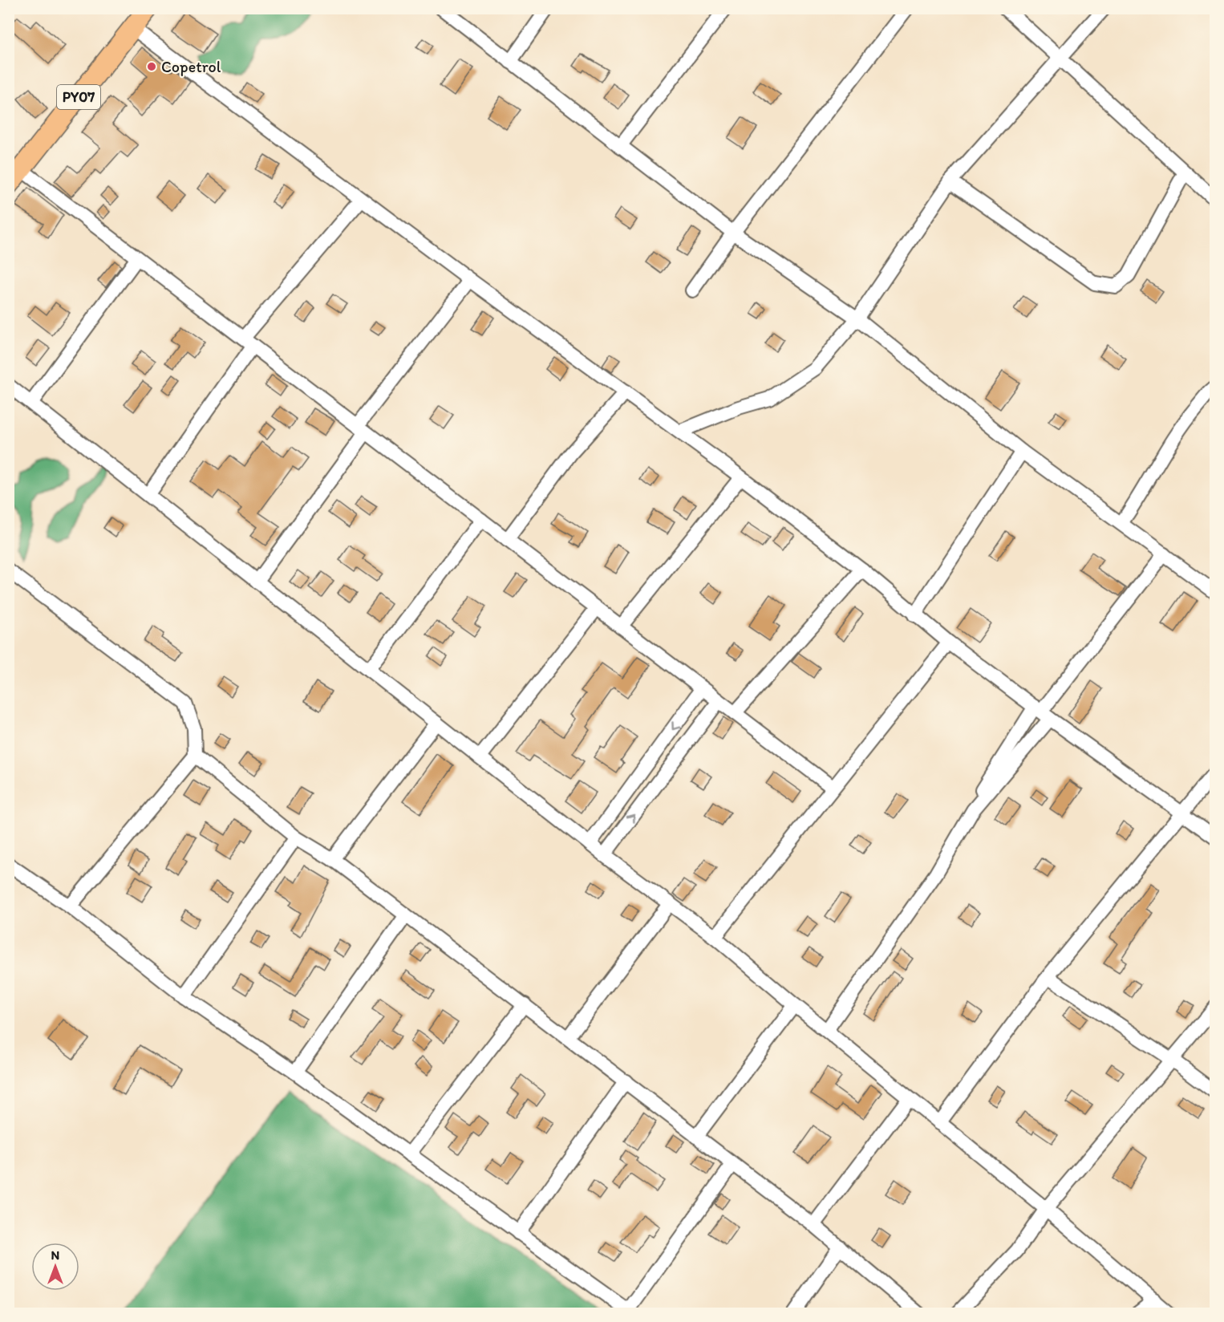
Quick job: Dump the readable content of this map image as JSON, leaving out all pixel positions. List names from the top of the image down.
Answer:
{
  "streets": {
    "highway": ["PY07"]
  },
  "places": ["Copetrol"],
  "north": "top"
}
